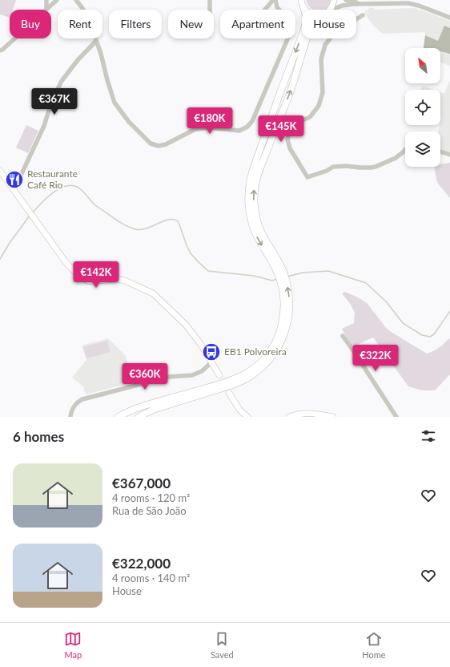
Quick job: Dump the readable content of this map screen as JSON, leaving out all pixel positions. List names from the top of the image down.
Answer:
{
  "places": {
    "restaurant": ["Restaurante Café Rio"],
    "bus stop": ["EB1 Polvoreira"]
  },
  "north": "top left",
  "page": {
    "chip": [
      "Buy",
      "Rent",
      "Filters",
      "New",
      "Apartment",
      "House"
    ],
    "price": [
      "€367K",
      "€180K",
      "€145K",
      "€142K",
      "€322K",
      "€360K"
    ],
    "heading": "6 homes",
    "list": [
      {
        "name": "€367,000",
        "note": "4 rooms · 120 m² · Rua de São João"
      },
      {
        "name": "€322,000",
        "note": "4 rooms · 140 m² · House"
      }
    ],
    "tabs": ["Map", "Saved", "Home"]
  }
}
